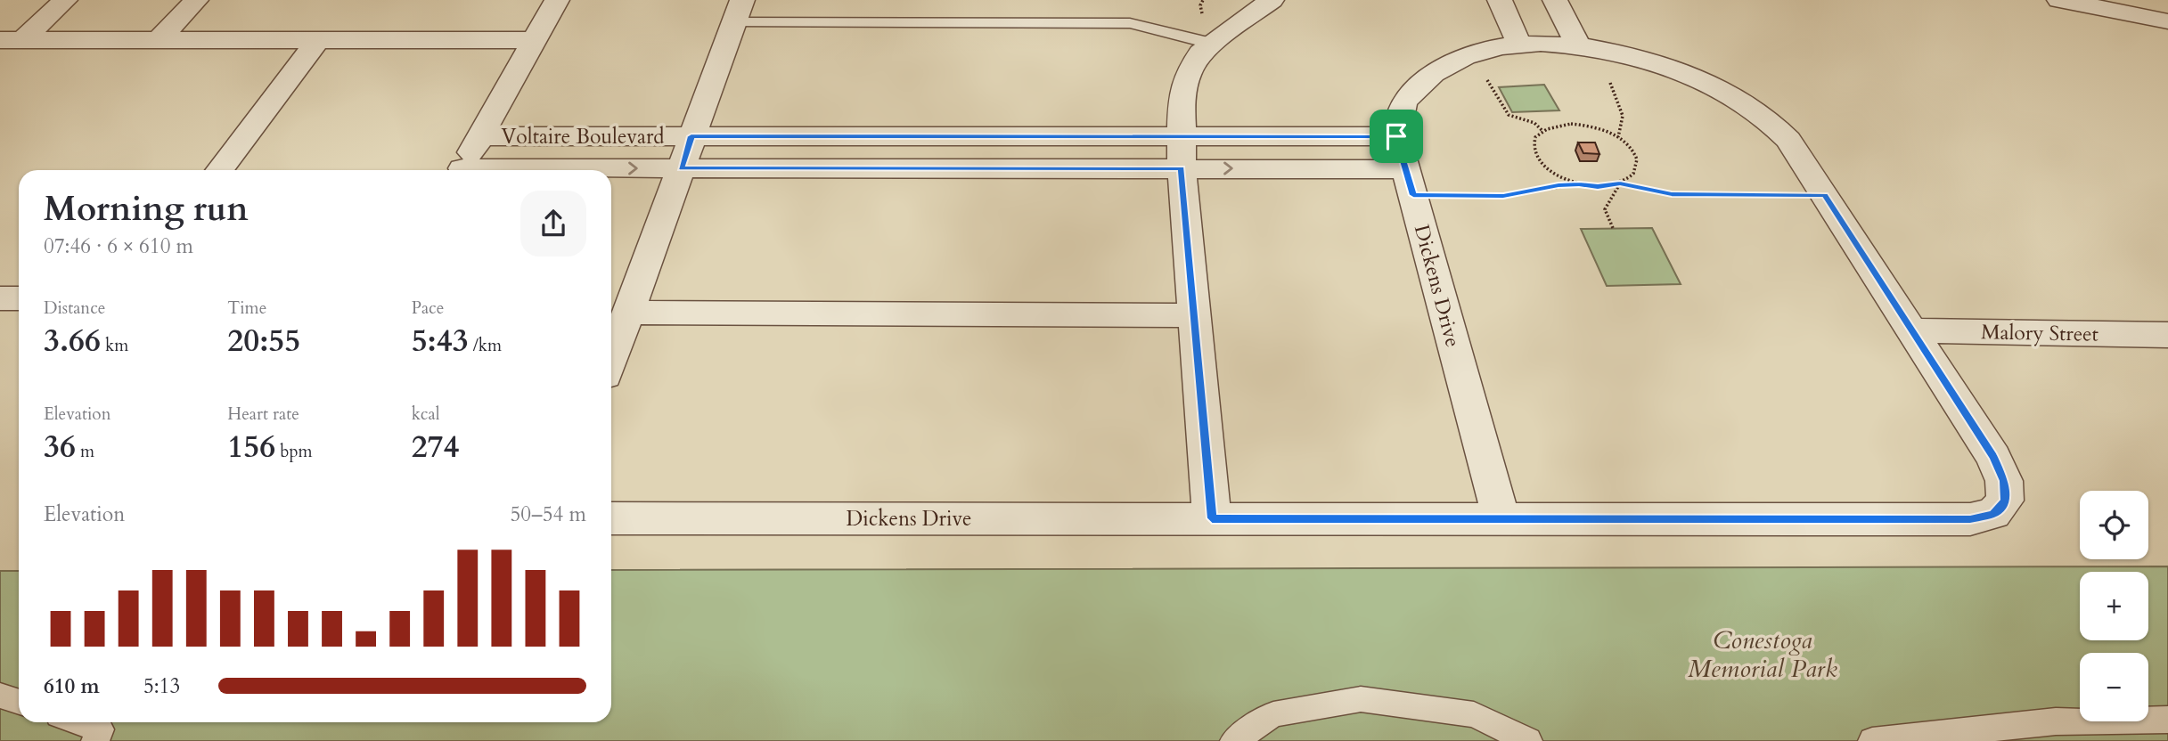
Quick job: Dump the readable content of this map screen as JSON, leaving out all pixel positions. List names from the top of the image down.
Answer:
{
  "streets": {
    "street": ["Voltaire Boulevard", "Dickens Drive", "Malory Street"]
  },
  "crossings": [
    ["Voltaire Boulevard", "Dickens Drive"],
    ["Dickens Drive", "Malory Street"]
  ],
  "parks": ["Conestoga Memorial Park"],
  "page": {
    "heading": ["Morning run", "07:46 · 6 × 610 m"],
    "stats": [
      ["Distance", "3.66 km"],
      ["Time", "20:55"],
      ["Pace", "5:43 /km"],
      ["Elevation", "36 m"],
      ["Heart rate", "156 bpm"],
      ["kcal", "274"]
    ],
    "chart": ["Elevation", "50–54 m"],
    "map_buttons": ["+", "−"],
    "list": [
      {
        "name": "610 m",
        "note": "5:13"
      }
    ]
  }
}
